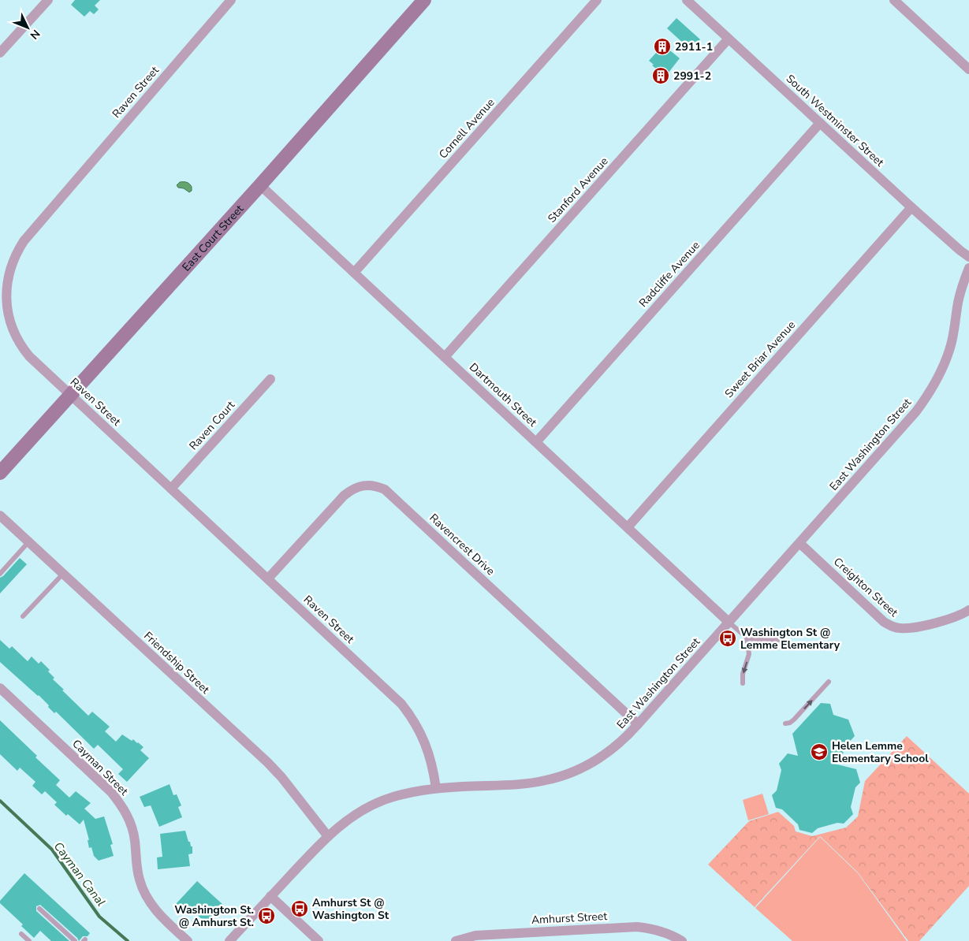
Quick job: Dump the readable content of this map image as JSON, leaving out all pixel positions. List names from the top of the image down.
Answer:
{
  "streets": {
    "street": [
      "Raven Street",
      "South Westminster Street",
      "Cornell Avenue",
      "Stanford Avenue",
      "East Court Street",
      "Radcliffe Avenue",
      "Sweet Briar Avenue",
      "Dartmouth Street",
      "Raven Court",
      "East Washington Street",
      "Ravencrest Drive",
      "Creighton Street",
      "Friendship Street",
      "Cayman Street",
      "Amhurst Street"
    ]
  },
  "crossings": [
    ["Raven Street", "East Court Street"],
    ["Raven Street", "Raven Court"],
    ["Raven Street", "East Washington Street"],
    ["Raven Street", "Ravencrest Drive"],
    ["South Westminster Street", "Stanford Avenue"],
    ["South Westminster Street", "Radcliffe Avenue"],
    ["South Westminster Street", "Sweet Briar Avenue"],
    ["Cornell Avenue", "Dartmouth Street"],
    ["Stanford Avenue", "Dartmouth Street"],
    ["East Court Street", "Dartmouth Street"],
    ["Radcliffe Avenue", "Dartmouth Street"],
    ["Sweet Briar Avenue", "Dartmouth Street"],
    ["Dartmouth Street", "East Washington Street"],
    ["East Washington Street", "Ravencrest Drive"],
    ["East Washington Street", "Creighton Street"],
    ["East Washington Street", "Friendship Street"]
  ],
  "water": ["Cayman Canal"],
  "places": {
    "building": ["2911-1", "2991-2"],
    "bus stop": ["Washington St @ Lemme Elementary", "Amhurst St @ Washington St", "Washington St. @ Amhurst St."],
    "school or university": ["Helen Lemme Elementary School"]
  },
  "north": "bottom right"
}
